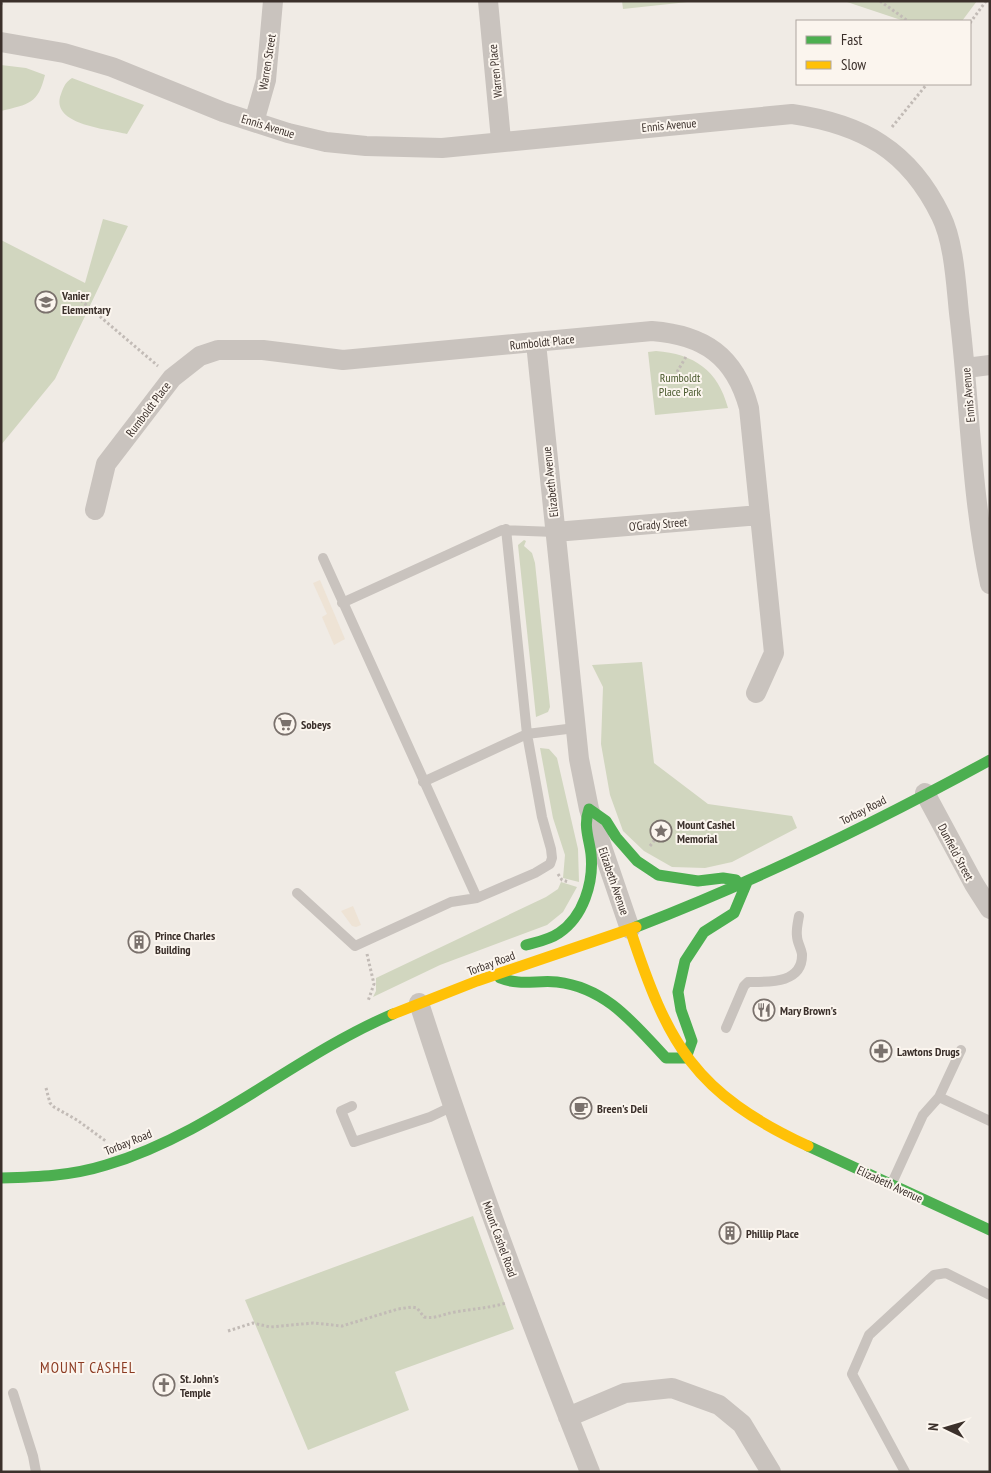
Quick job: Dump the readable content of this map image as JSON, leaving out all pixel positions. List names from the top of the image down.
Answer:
{
  "streets": {
    "main road": ["Elizabeth Avenue", "Torbay Road"],
    "street": [
      "Warren Street",
      "Warren Place",
      "Ennis Avenue",
      "Rumboldt Place",
      "O'Grady Street",
      "Dunfield Street",
      "Mount Cashel Road"
    ]
  },
  "crossings": [
    ["Warren Street", "Ennis Avenue"],
    ["Warren Place", "Ennis Avenue"],
    ["Rumboldt Place", "Elizabeth Avenue"],
    ["Rumboldt Place", "O'Grady Street"],
    ["Elizabeth Avenue", "O'Grady Street"],
    ["Elizabeth Avenue", "Torbay Road"],
    ["Torbay Road", "Dunfield Street"],
    ["Torbay Road", "Mount Cashel Road"]
  ],
  "districts": ["MOUNT CASHEL"],
  "parks": ["Rumboldt Place Park"],
  "places": {
    "school or university": ["Vanier Elementary"],
    "supermarket": ["Sobeys"],
    "place": ["Mount Cashel Memorial"],
    "building": ["Prince Charles Building", "Phillip Place"],
    "restaurant": ["Mary Brown's"],
    "pharmacy": ["Lawtons Drugs"],
    "cafe": ["Breen's Deli"],
    "church": ["St. John's Temple"]
  },
  "legend": ["Fast", "Slow"],
  "north": "left"
}
